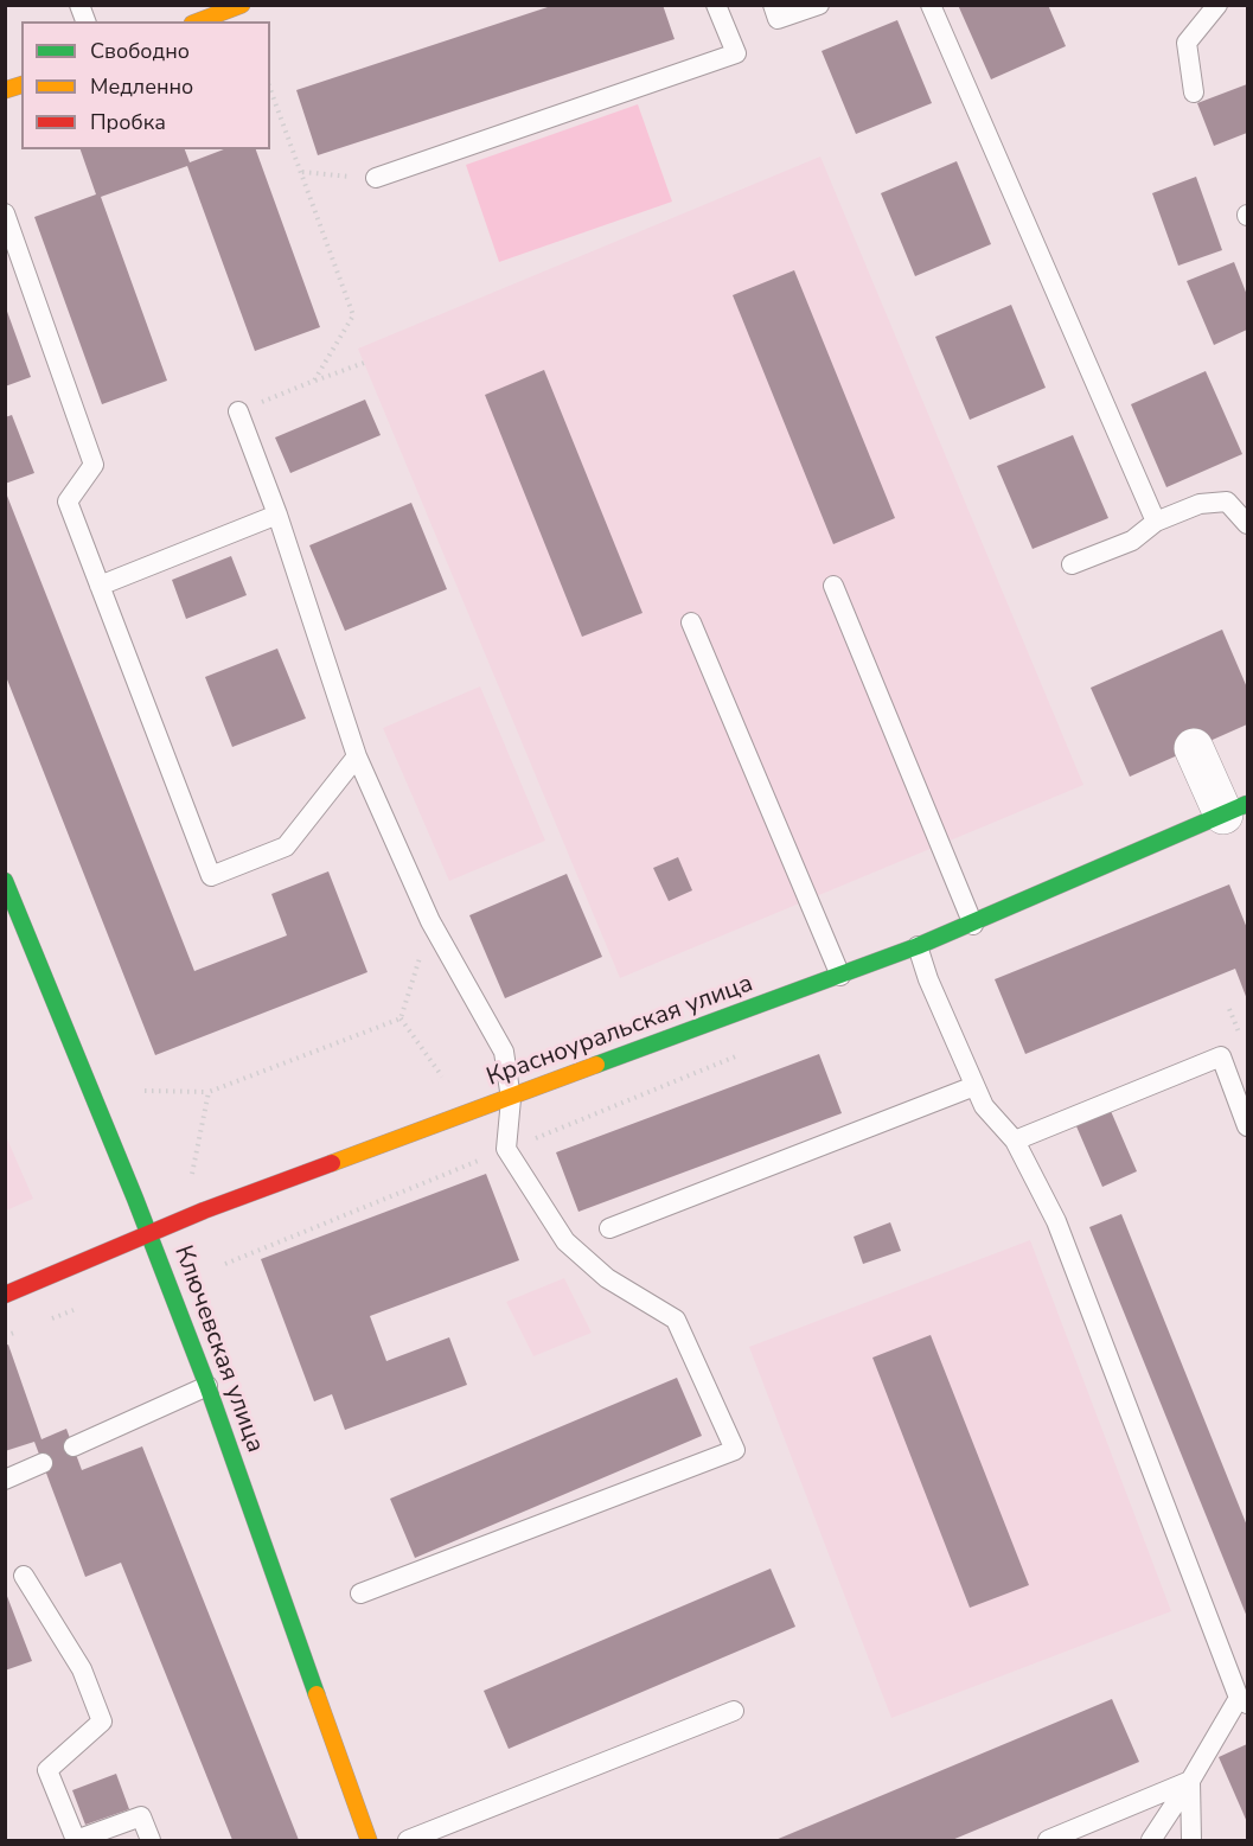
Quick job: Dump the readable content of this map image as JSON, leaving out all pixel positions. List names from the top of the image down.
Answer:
{
  "streets": {
    "street": ["Красноуральская улица", "Ключевская улица"]
  },
  "crossings": [
    ["Красноуральская улица", "Ключевская улица"]
  ],
  "legend": ["Свободно", "Медленно", "Пробка"]
}
